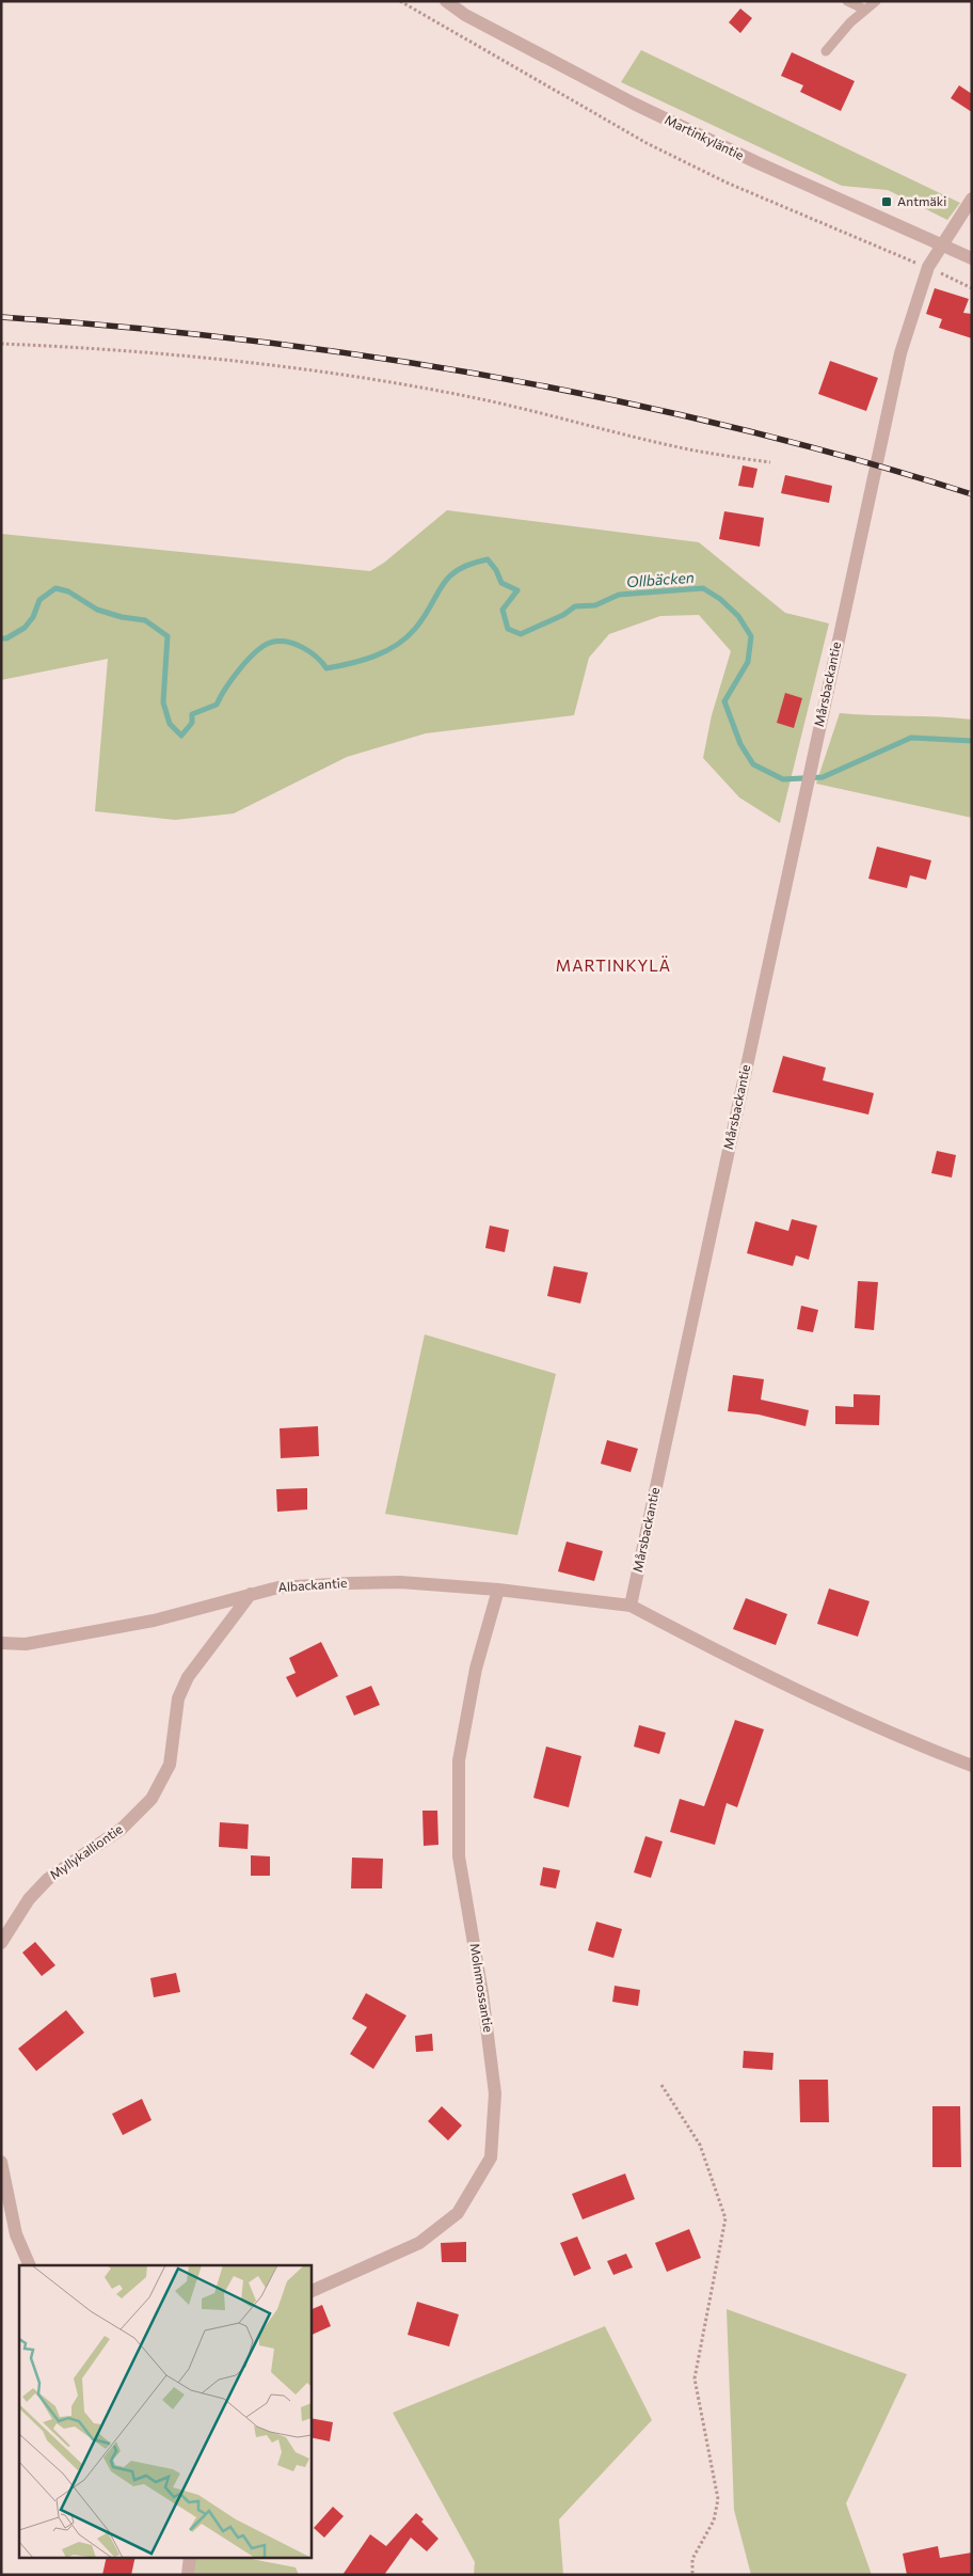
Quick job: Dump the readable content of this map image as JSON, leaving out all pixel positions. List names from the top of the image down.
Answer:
{
  "streets": {
    "street": [
      "Martinkyläntie",
      "Mårsbackantie",
      "Albackantie",
      "Myllykalliontie",
      "Molnmossantie"
    ]
  },
  "crossings": [
    ["Martinkyläntie", "Mårsbackantie"],
    ["Mårsbackantie", "Albackantie"],
    ["Albackantie", "Myllykalliontie"],
    ["Albackantie", "Molnmossantie"]
  ],
  "districts": ["MARTINKYLÄ"],
  "water": ["Ollbäcken"],
  "places": {
    "transit": ["Antmäki"]
  }
}
